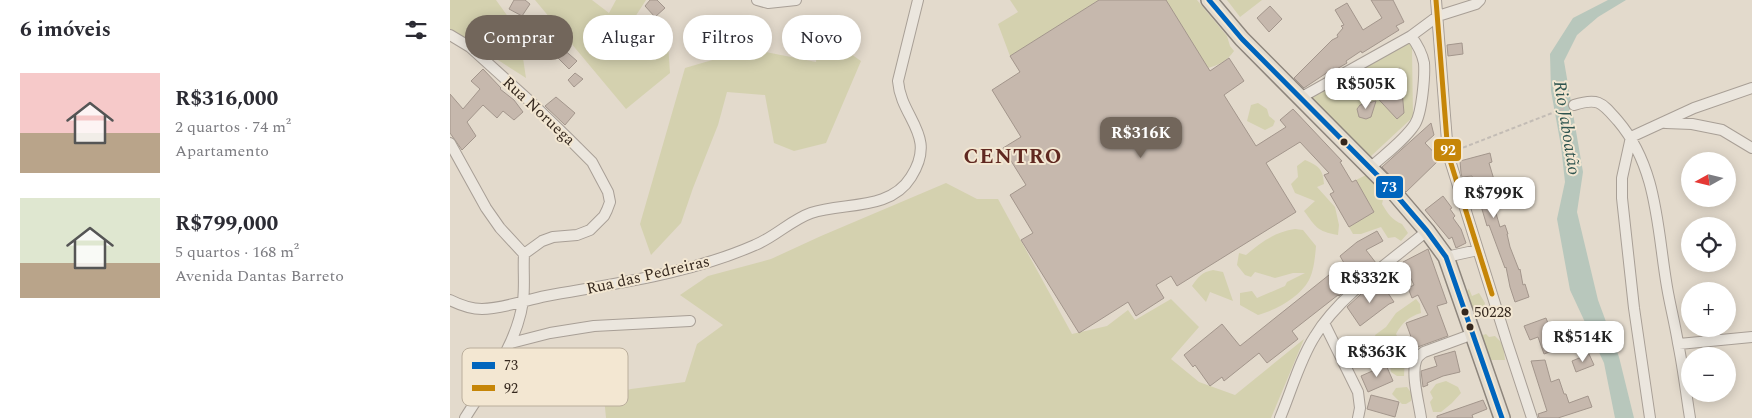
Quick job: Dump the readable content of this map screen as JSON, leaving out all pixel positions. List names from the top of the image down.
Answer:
{
  "streets": {
    "street": ["Rua Noruega", "Rua das Pedreiras"]
  },
  "districts": ["CENTRO"],
  "water": ["Rio Jaboatão"],
  "places": ["50228"],
  "lines": ["transit line 73", "transit line 92"],
  "legend": ["73", "92"],
  "north": "left",
  "page": {
    "heading": "6 imóveis",
    "chip": [
      "Comprar",
      "Alugar",
      "Filtros",
      "Novo"
    ],
    "list": [
      {
        "name": "R$316,000",
        "note": "2 quartos · 74 m² · Apartamento"
      },
      {
        "name": "R$799,000",
        "note": "5 quartos · 168 m² · Avenida Dantas Barreto"
      }
    ],
    "price": [
      "R$505K",
      "R$316K",
      "R$799K",
      "R$332K",
      "R$514K",
      "R$363K"
    ],
    "map_buttons": ["+", "−"]
  }
}
